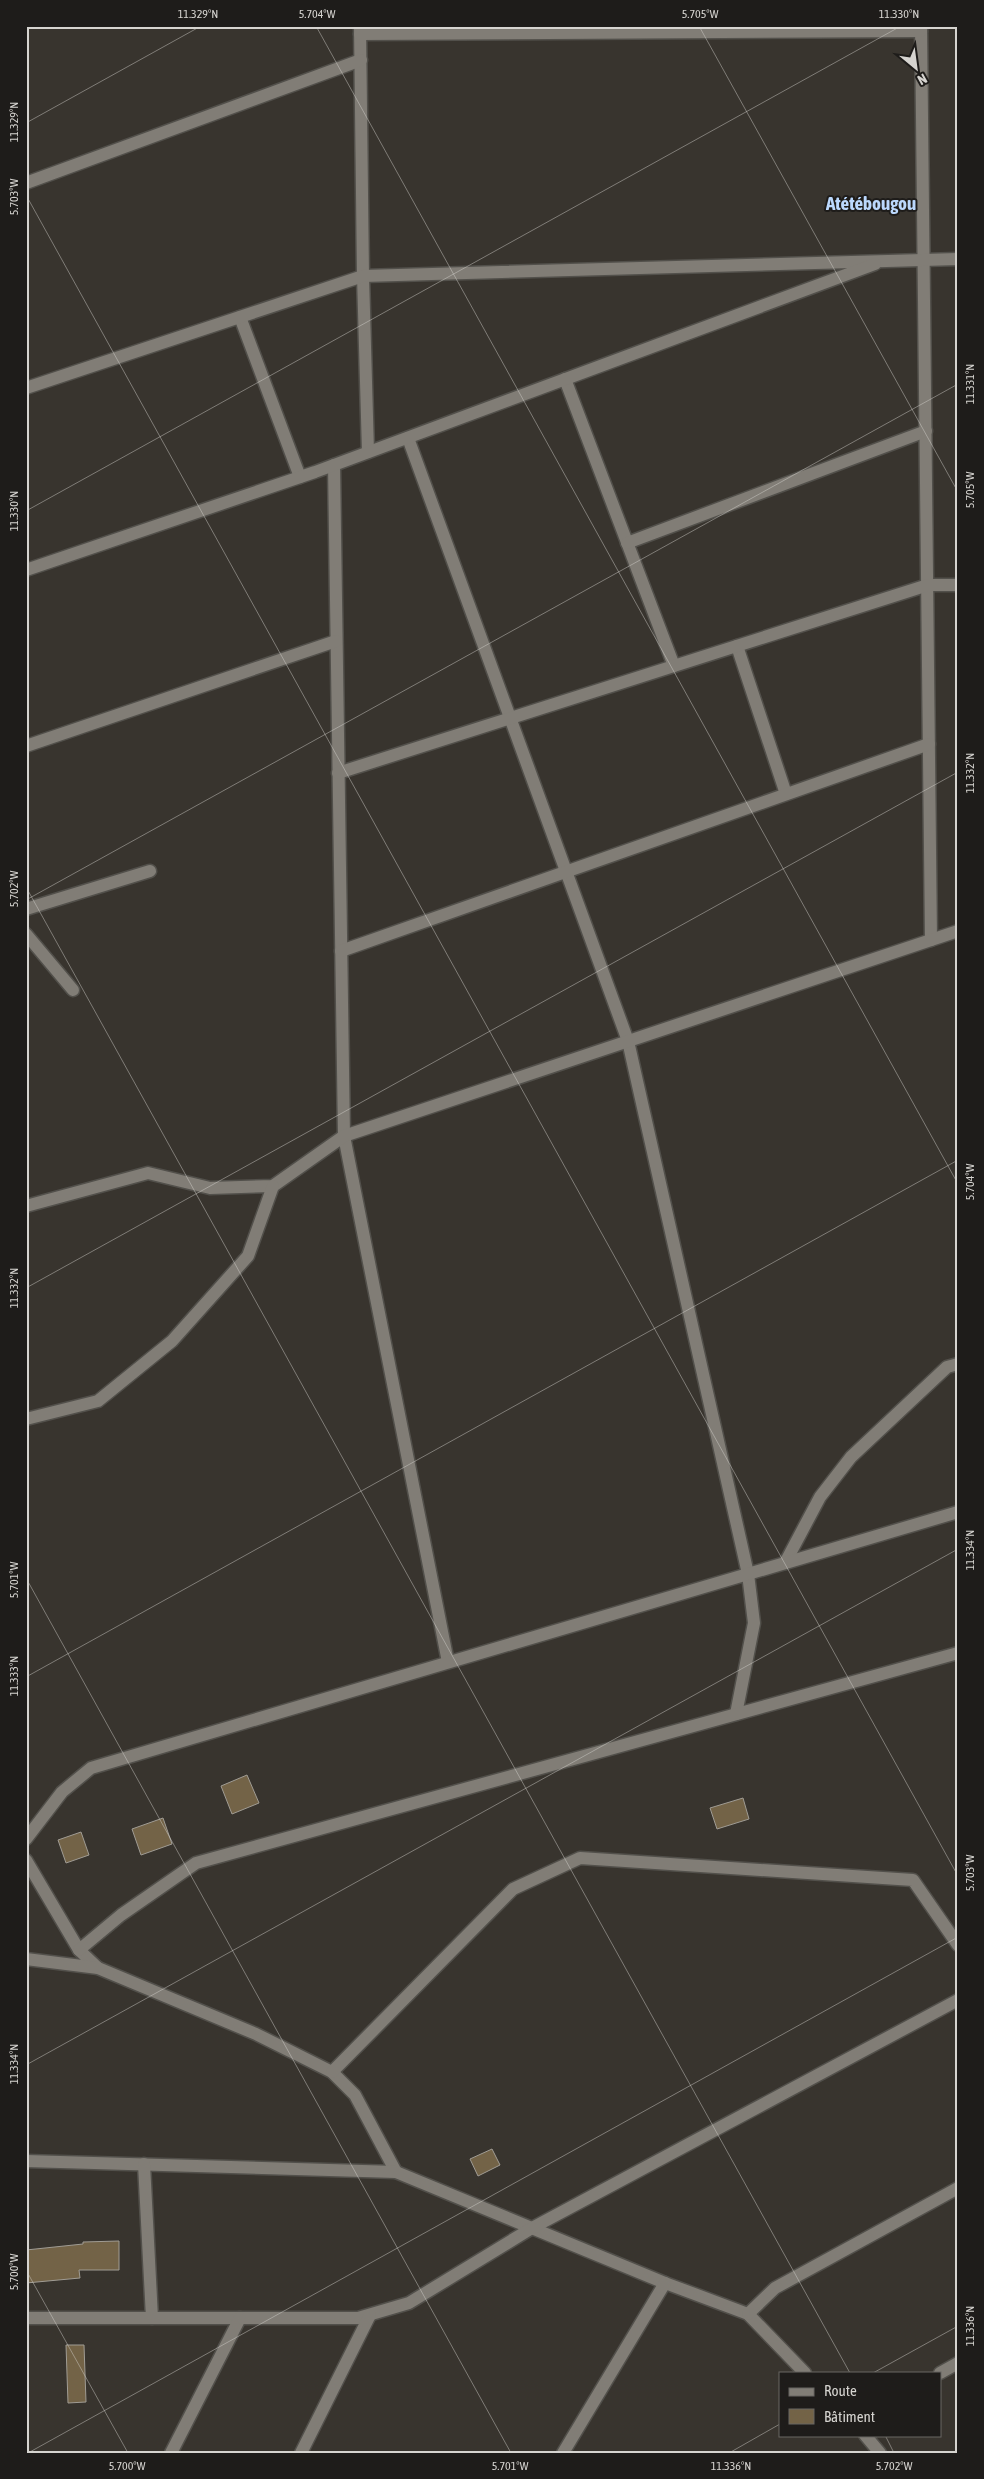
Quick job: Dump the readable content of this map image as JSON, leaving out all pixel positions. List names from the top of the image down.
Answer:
{
  "districts": ["Atétébougou"],
  "legend": ["Route", "Bâtiment"],
  "north": "bottom right",
  "coordinates": [
    "11.329°N",
    "5.704°W",
    "5.705°W",
    "11.330°N",
    "5.703°W",
    "11.331°N",
    "11.332°N",
    "5.702°W",
    "11.334°N",
    "5.701°W",
    "11.333°N",
    "5.700°W",
    "11.336°N"
  ]
}
